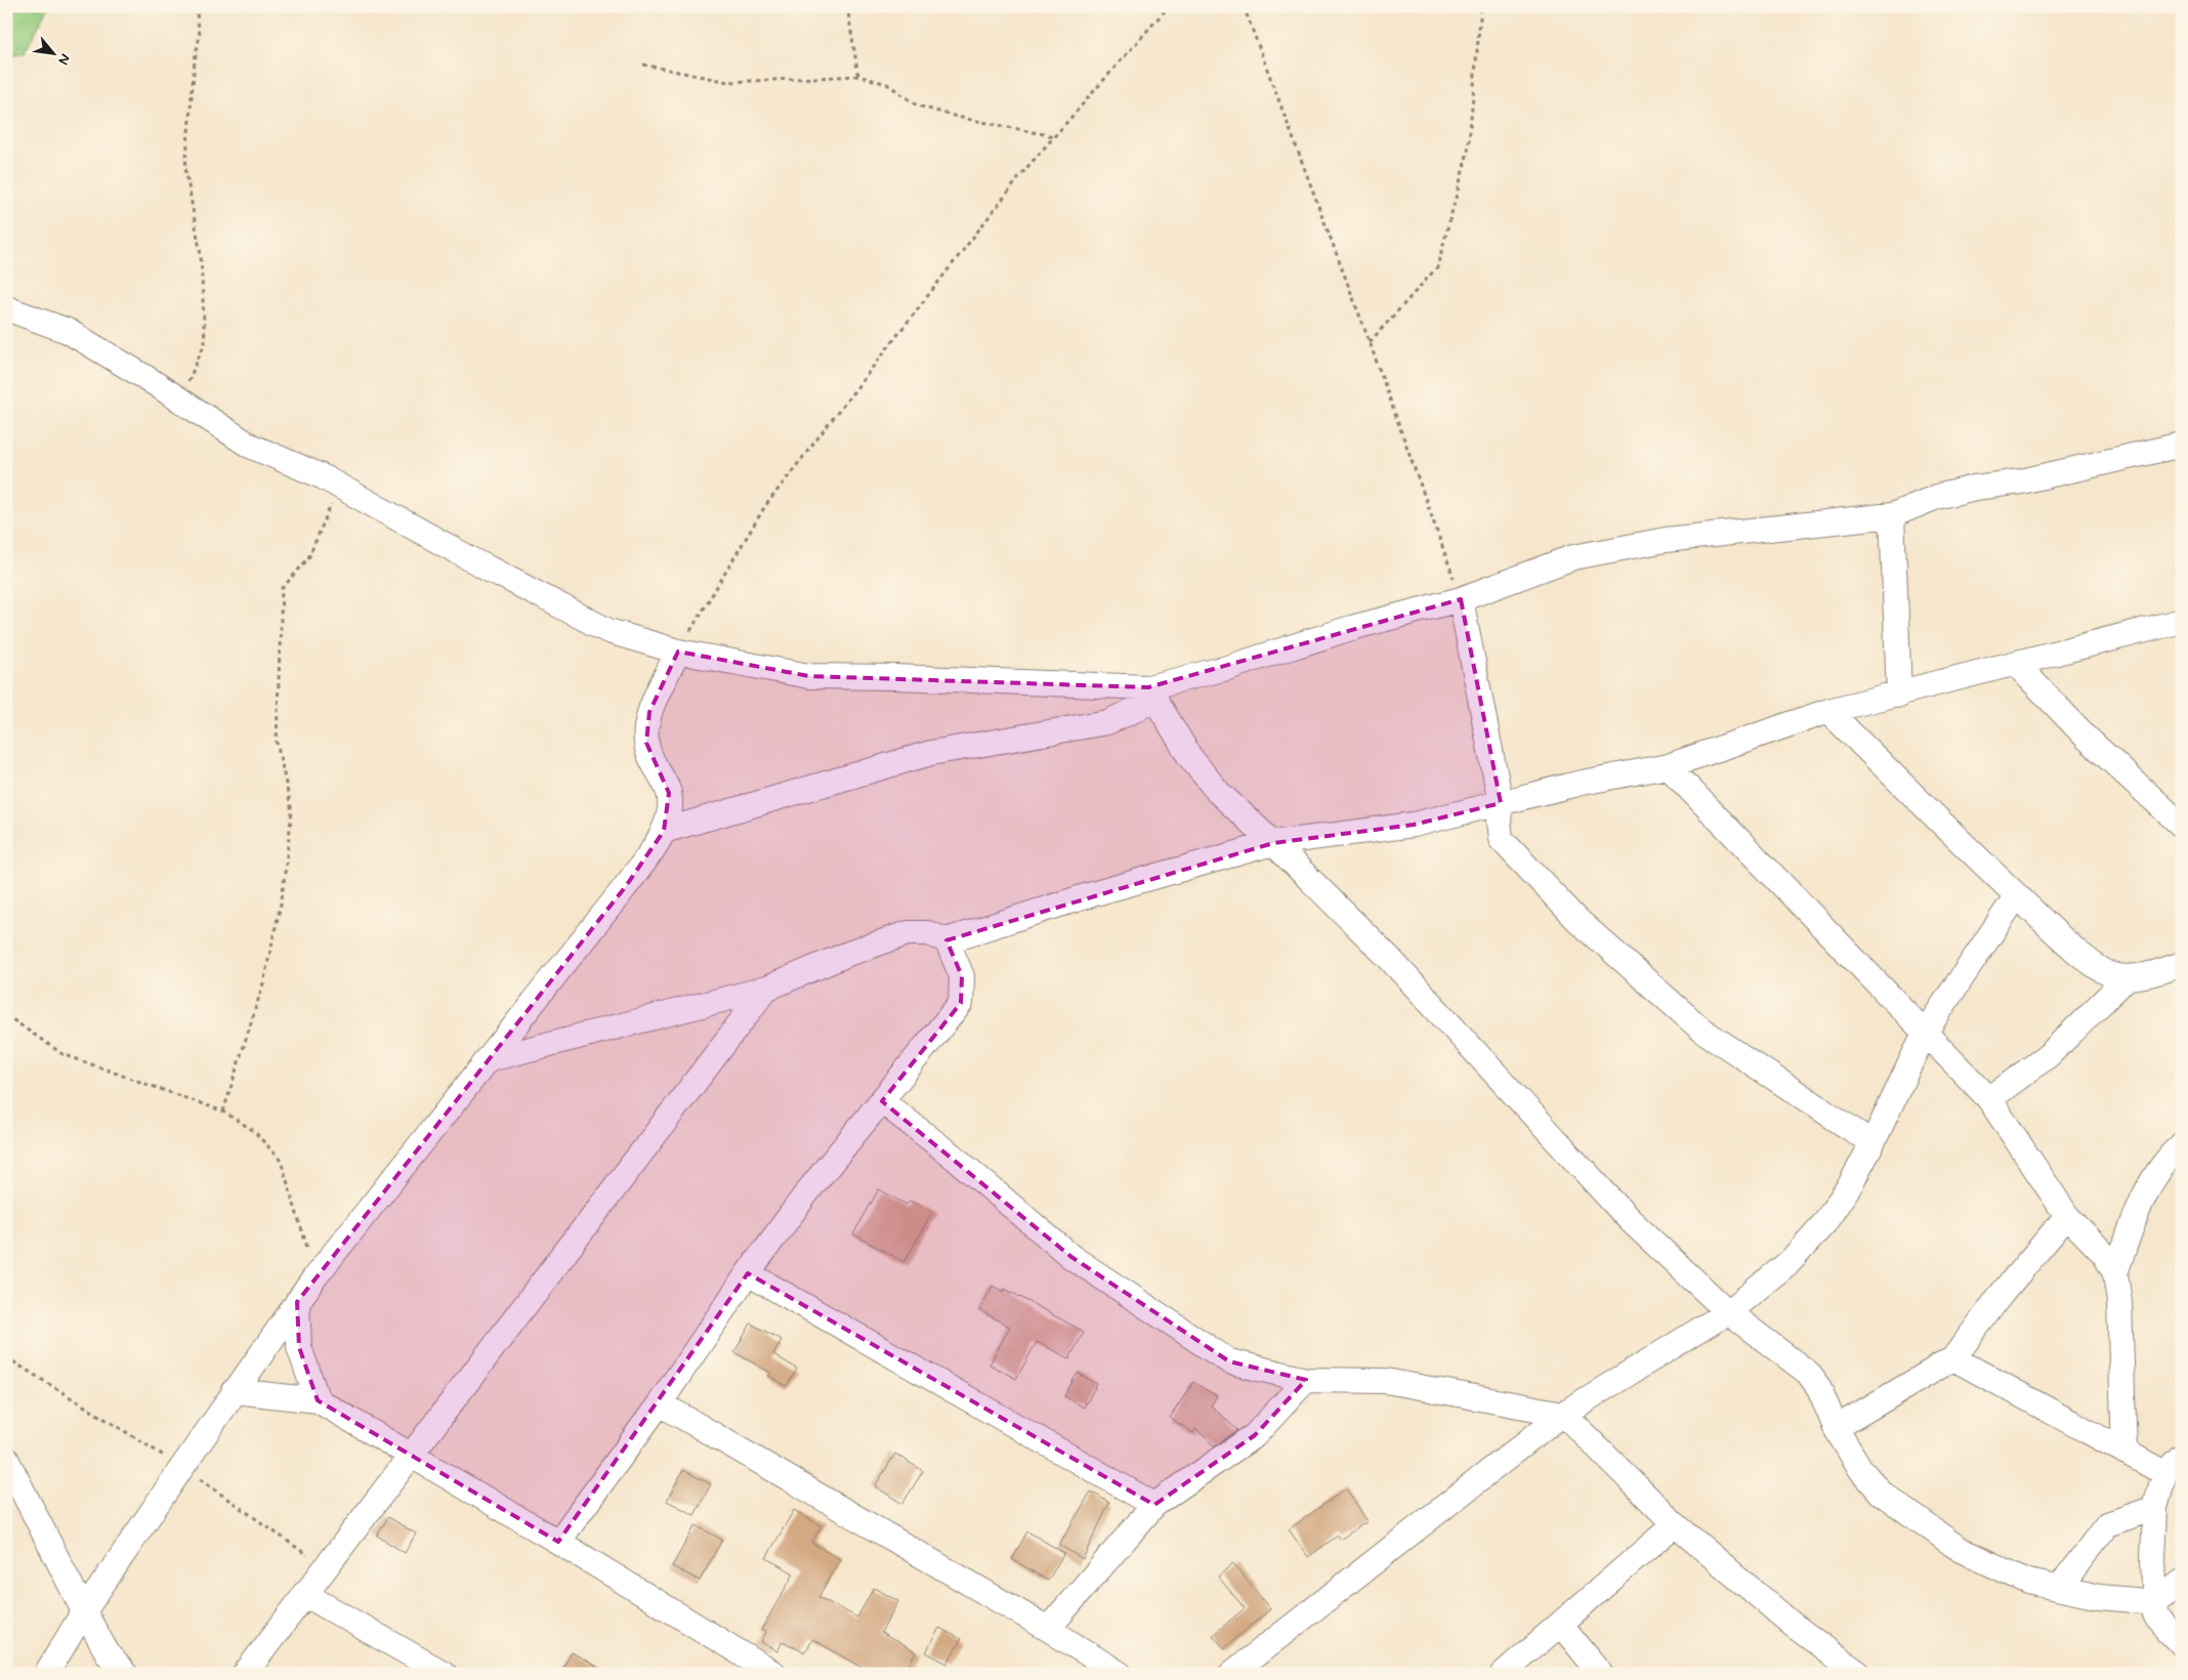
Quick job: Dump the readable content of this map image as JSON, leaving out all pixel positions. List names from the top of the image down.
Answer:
{
  "north": "bottom right"
}
